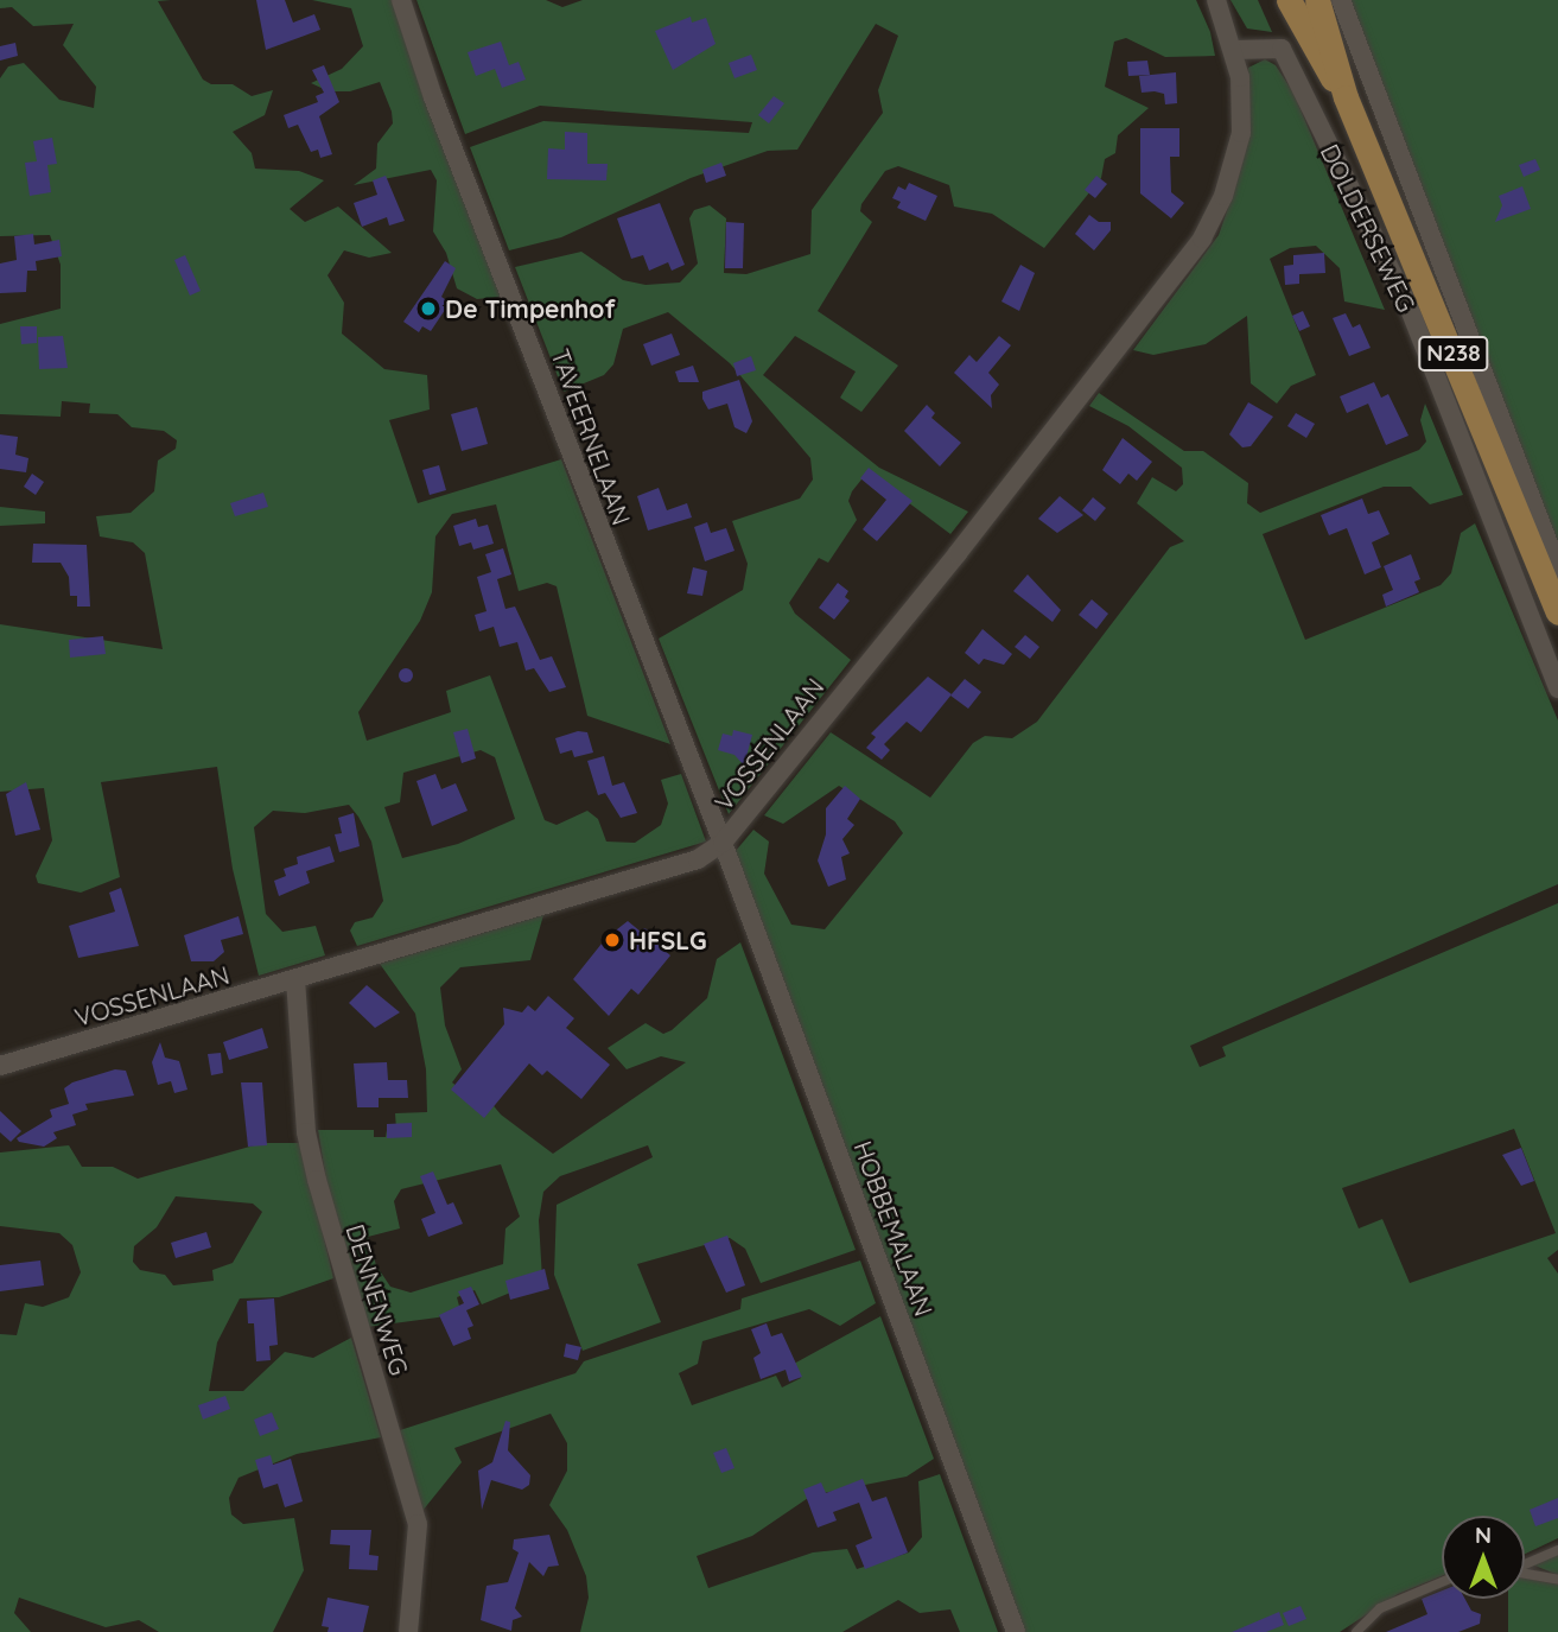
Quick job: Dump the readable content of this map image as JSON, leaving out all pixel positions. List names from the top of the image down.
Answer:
{
  "streets": {
    "main road": ["DOLDERSEWEG", "N238"],
    "street": [
      "TAVEERNELAAN",
      "VOSSENLAAN",
      "HOBBEMALAAN",
      "DENNENWEG"
    ]
  },
  "crossings": [
    ["DOLDERSEWEG", "VOSSENLAAN"],
    ["TAVEERNELAAN", "VOSSENLAAN"],
    ["TAVEERNELAAN", "HOBBEMALAAN"],
    ["VOSSENLAAN", "HOBBEMALAAN"],
    ["VOSSENLAAN", "DENNENWEG"]
  ],
  "places": ["De Timpenhof", "HFSLG"],
  "north": "top"
}
